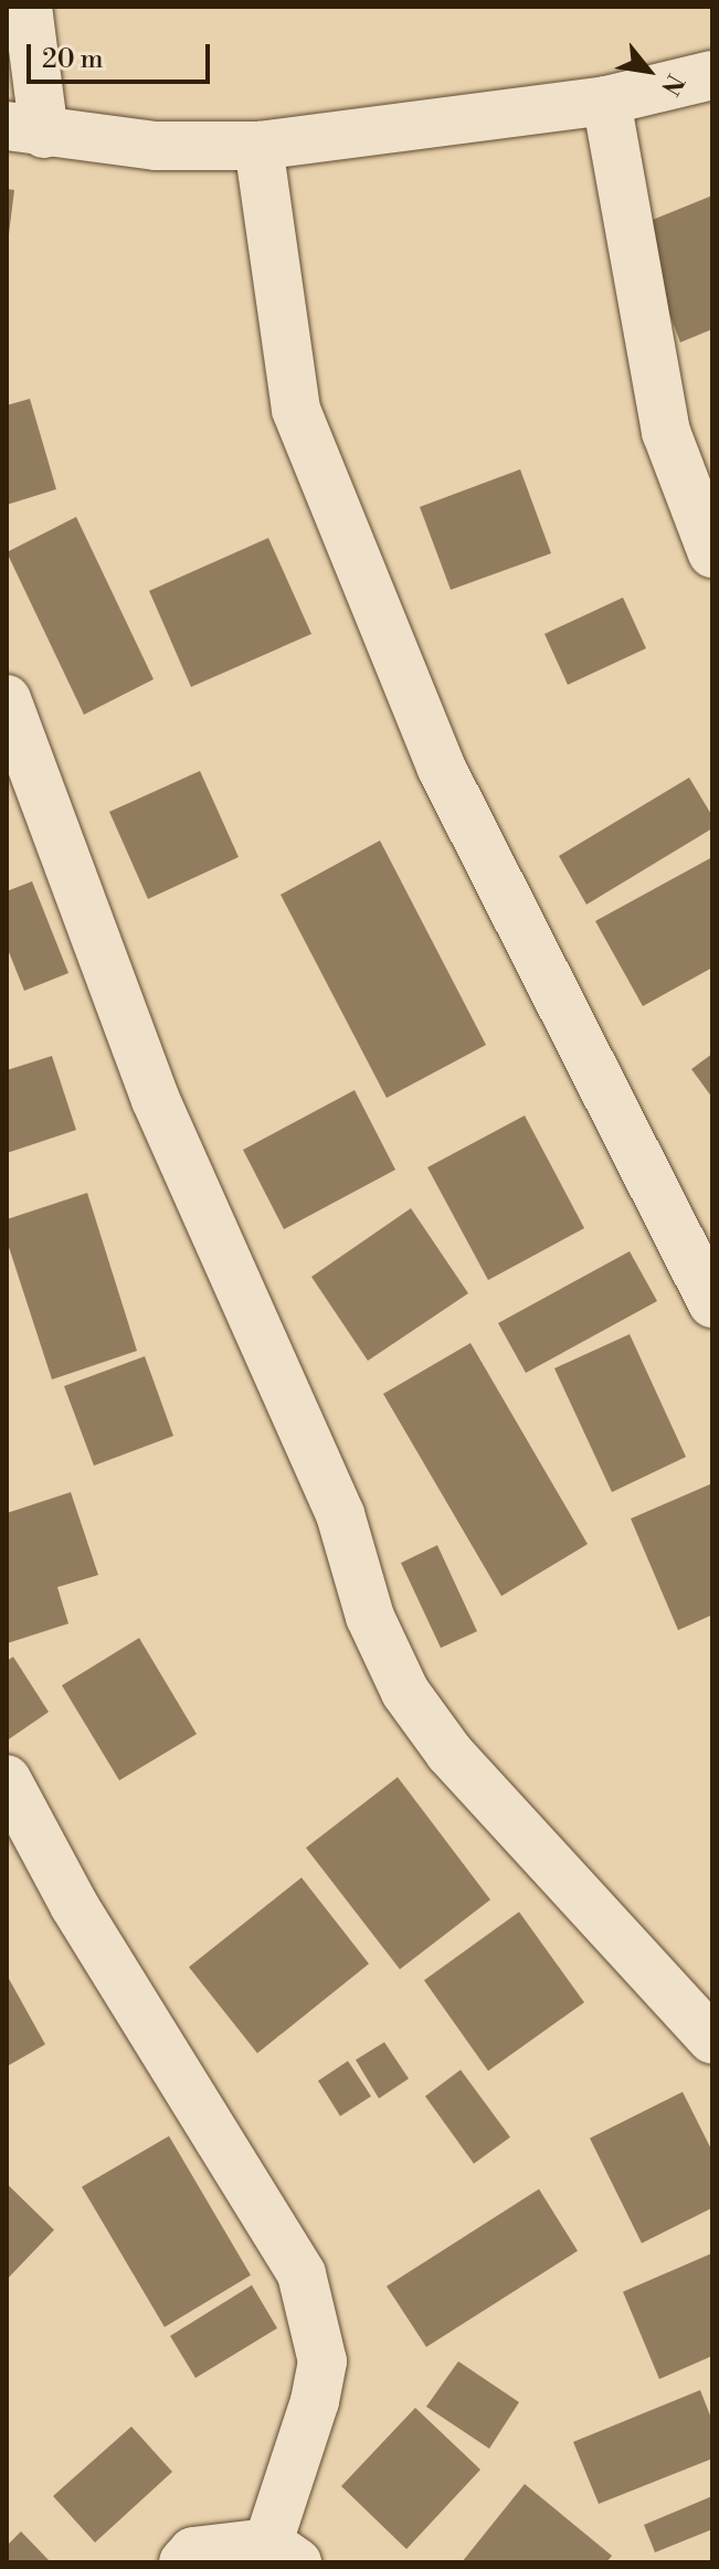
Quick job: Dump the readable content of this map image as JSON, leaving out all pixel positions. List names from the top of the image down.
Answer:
{
  "scale_bar": "20 m",
  "north": "bottom right"
}
